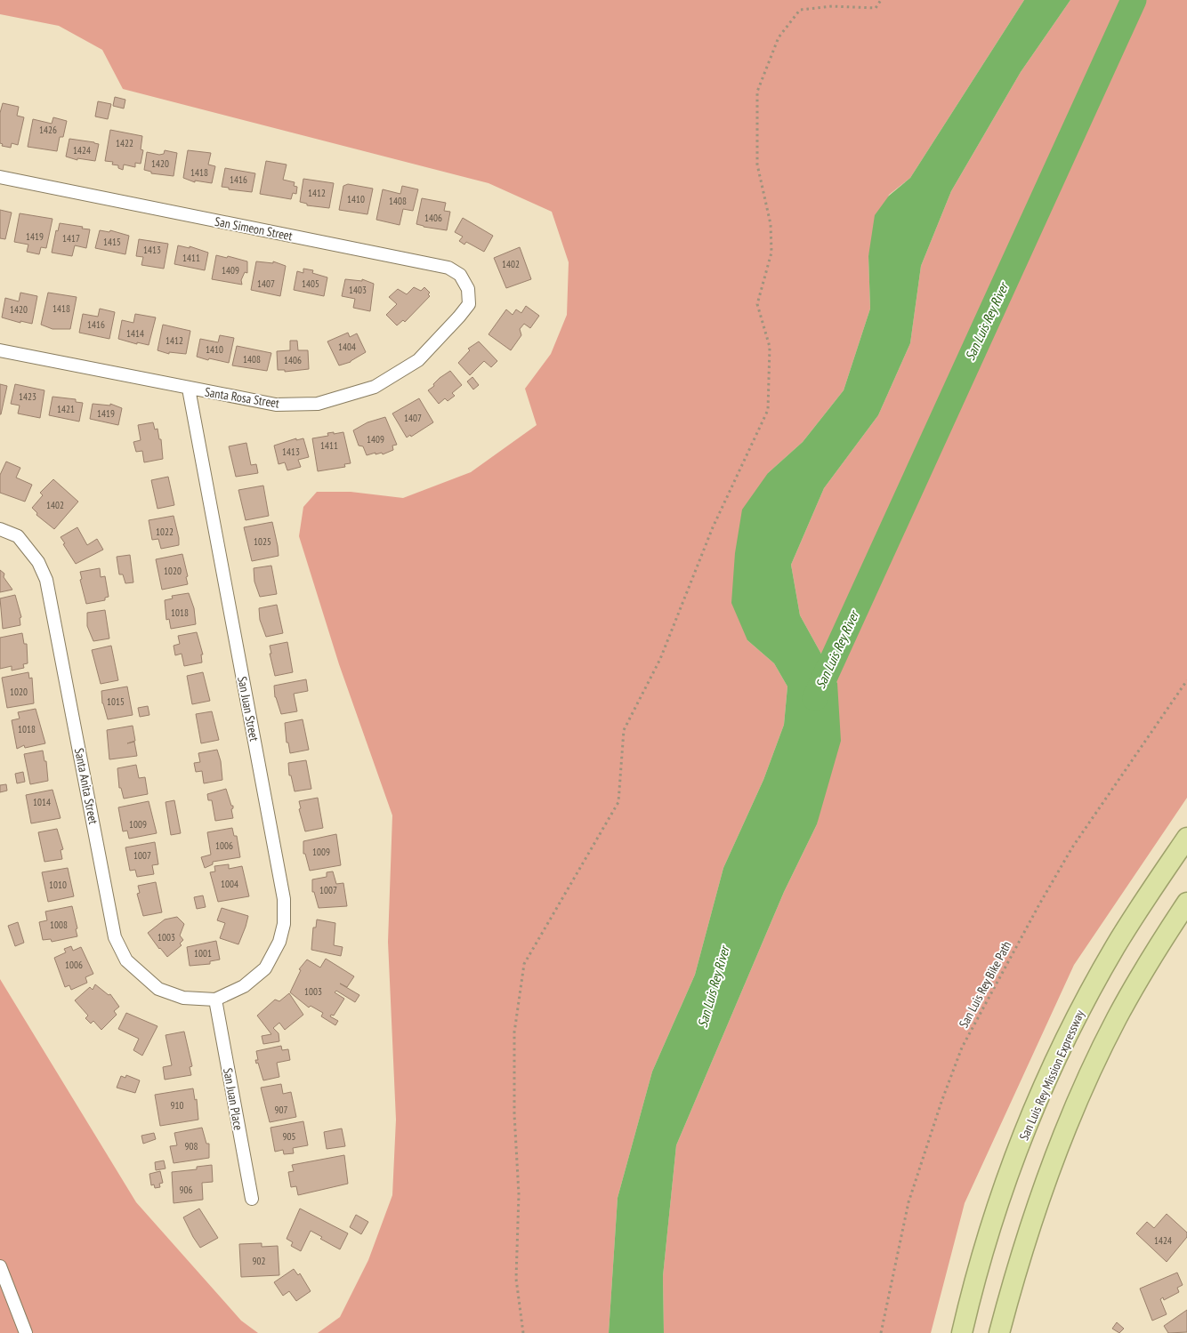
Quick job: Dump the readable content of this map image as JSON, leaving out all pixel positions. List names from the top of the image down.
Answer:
{
  "streets": {
    "highway": ["San Luis Rey Mission Expressway"],
    "street": [
      "San Simeon Street",
      "Santa Rosa Street",
      "San Juan Street",
      "Santa Anita Street",
      "San Juan Place"
    ],
    "path": ["San Luis Rey Bike Path"]
  },
  "crossings": [
    ["San Simeon Street", "Santa Rosa Street"],
    ["Santa Rosa Street", "San Juan Street"],
    ["San Juan Street", "Santa Anita Street"],
    ["San Juan Street", "San Juan Place"],
    ["Santa Anita Street", "San Juan Place"]
  ],
  "water": ["San Luis Rey River"],
  "house_numbers": [
    "1426",
    "1422",
    "1424",
    "1420",
    "1418",
    "1416",
    "1412",
    "1410",
    "1408",
    "1406",
    "1419",
    "1417",
    "1415",
    "1413",
    "1411",
    "1402",
    "1409",
    "1407",
    "1405",
    "1403",
    "1418",
    "1420",
    "1416",
    "1414",
    "1412",
    "1404",
    "1410",
    "1408",
    "1406",
    "1423",
    "1421",
    "1419",
    "1407",
    "1409",
    "1411",
    "1413",
    "1402",
    "1022",
    "1025",
    "1020",
    "1018",
    "1020",
    "1015",
    "1018",
    "1014",
    "1009",
    "1006",
    "1009",
    "1007",
    "1004",
    "1010",
    "1007",
    "1008",
    "1003",
    "1001",
    "1006",
    "1003",
    "910",
    "907",
    "905",
    "908",
    "906",
    "1424",
    "902"
  ]
}
